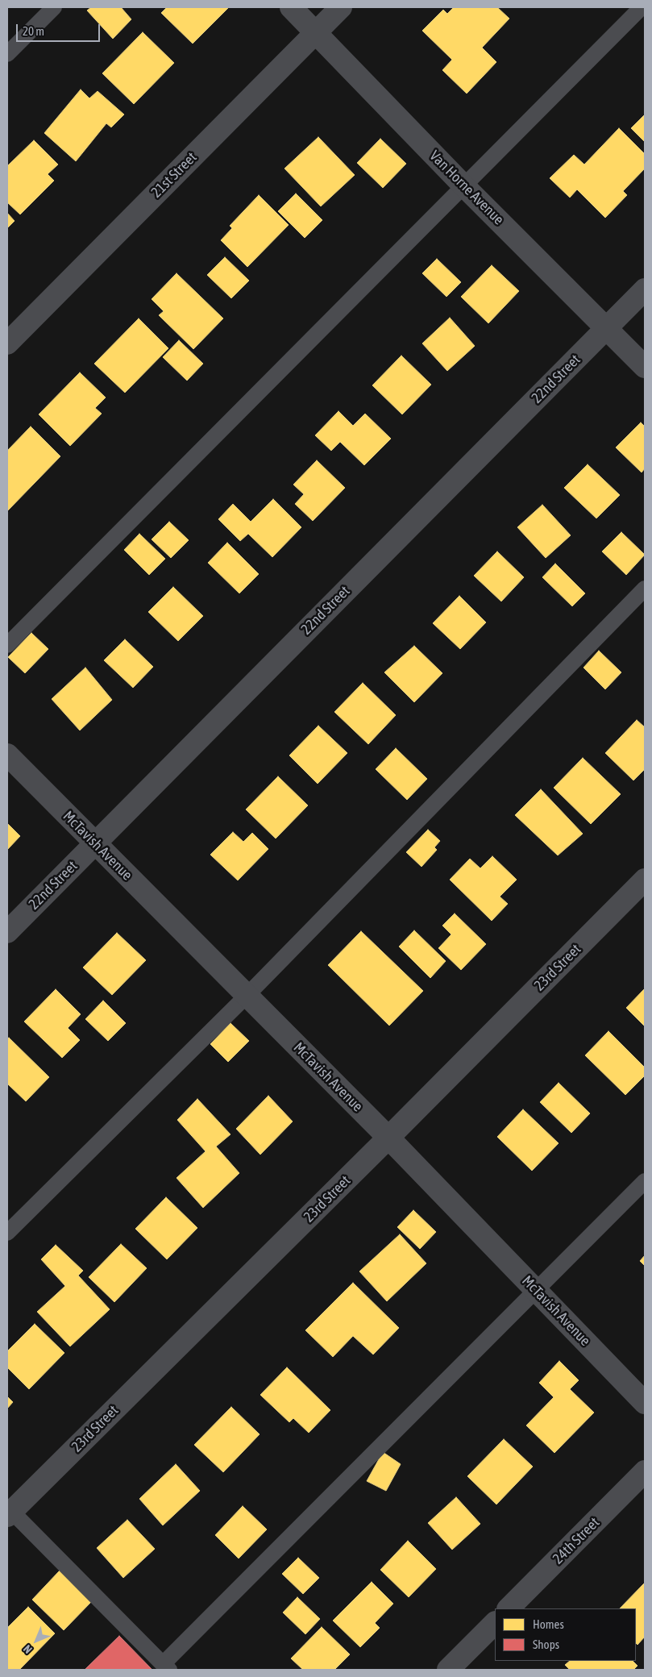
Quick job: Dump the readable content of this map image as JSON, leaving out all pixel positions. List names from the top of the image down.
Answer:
{
  "streets": {
    "street": [
      "21st Street",
      "Van Horne Avenue",
      "22nd Street",
      "McTavish Avenue",
      "23rd Street",
      "24th Street"
    ]
  },
  "crossings": [
    ["21st Street", "Van Horne Avenue"],
    ["Van Horne Avenue", "22nd Street"],
    ["22nd Street", "McTavish Avenue"],
    ["McTavish Avenue", "23rd Street"]
  ],
  "legend": ["Homes", "Shops"],
  "scale_bar": "20 m",
  "north": "bottom left"
}
